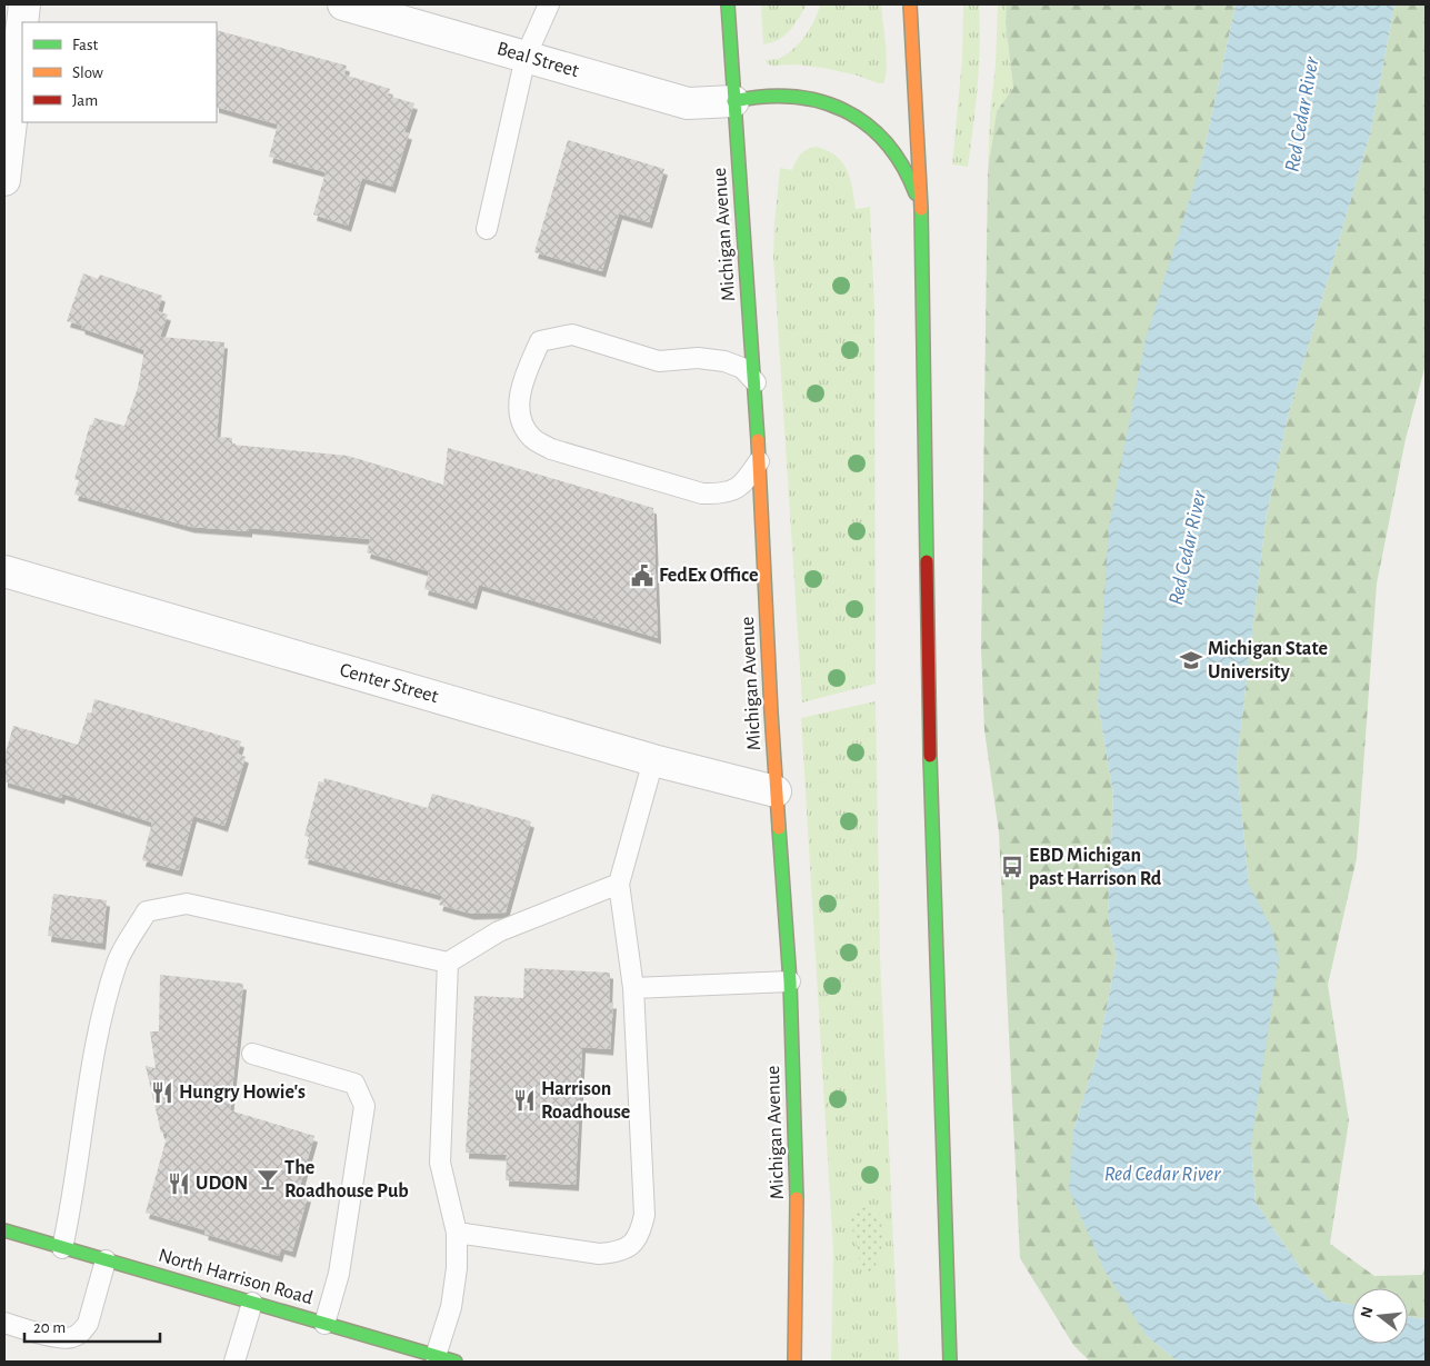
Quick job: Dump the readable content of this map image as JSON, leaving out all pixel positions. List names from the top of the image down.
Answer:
{
  "streets": {
    "main road": ["Michigan Avenue", "North Harrison Road"],
    "street": ["Beal Street", "Center Street"]
  },
  "crossings": [
    ["Beal Street", "Michigan Avenue"],
    ["Michigan Avenue", "Center Street"]
  ],
  "water": ["Red Cedar River"],
  "places": {
    "public building": ["FedEx Office"],
    "school or university": ["Michigan State University"],
    "bus stop": ["EBD Michigan past Harrison Rd"],
    "restaurant": ["Hungry Howie's", "Harrison Roadhouse", "UDON"],
    "bar": ["The Roadhouse Pub"]
  },
  "legend": ["Fast", "Slow", "Jam"],
  "scale_bar": "20 m",
  "north": "left"
}
